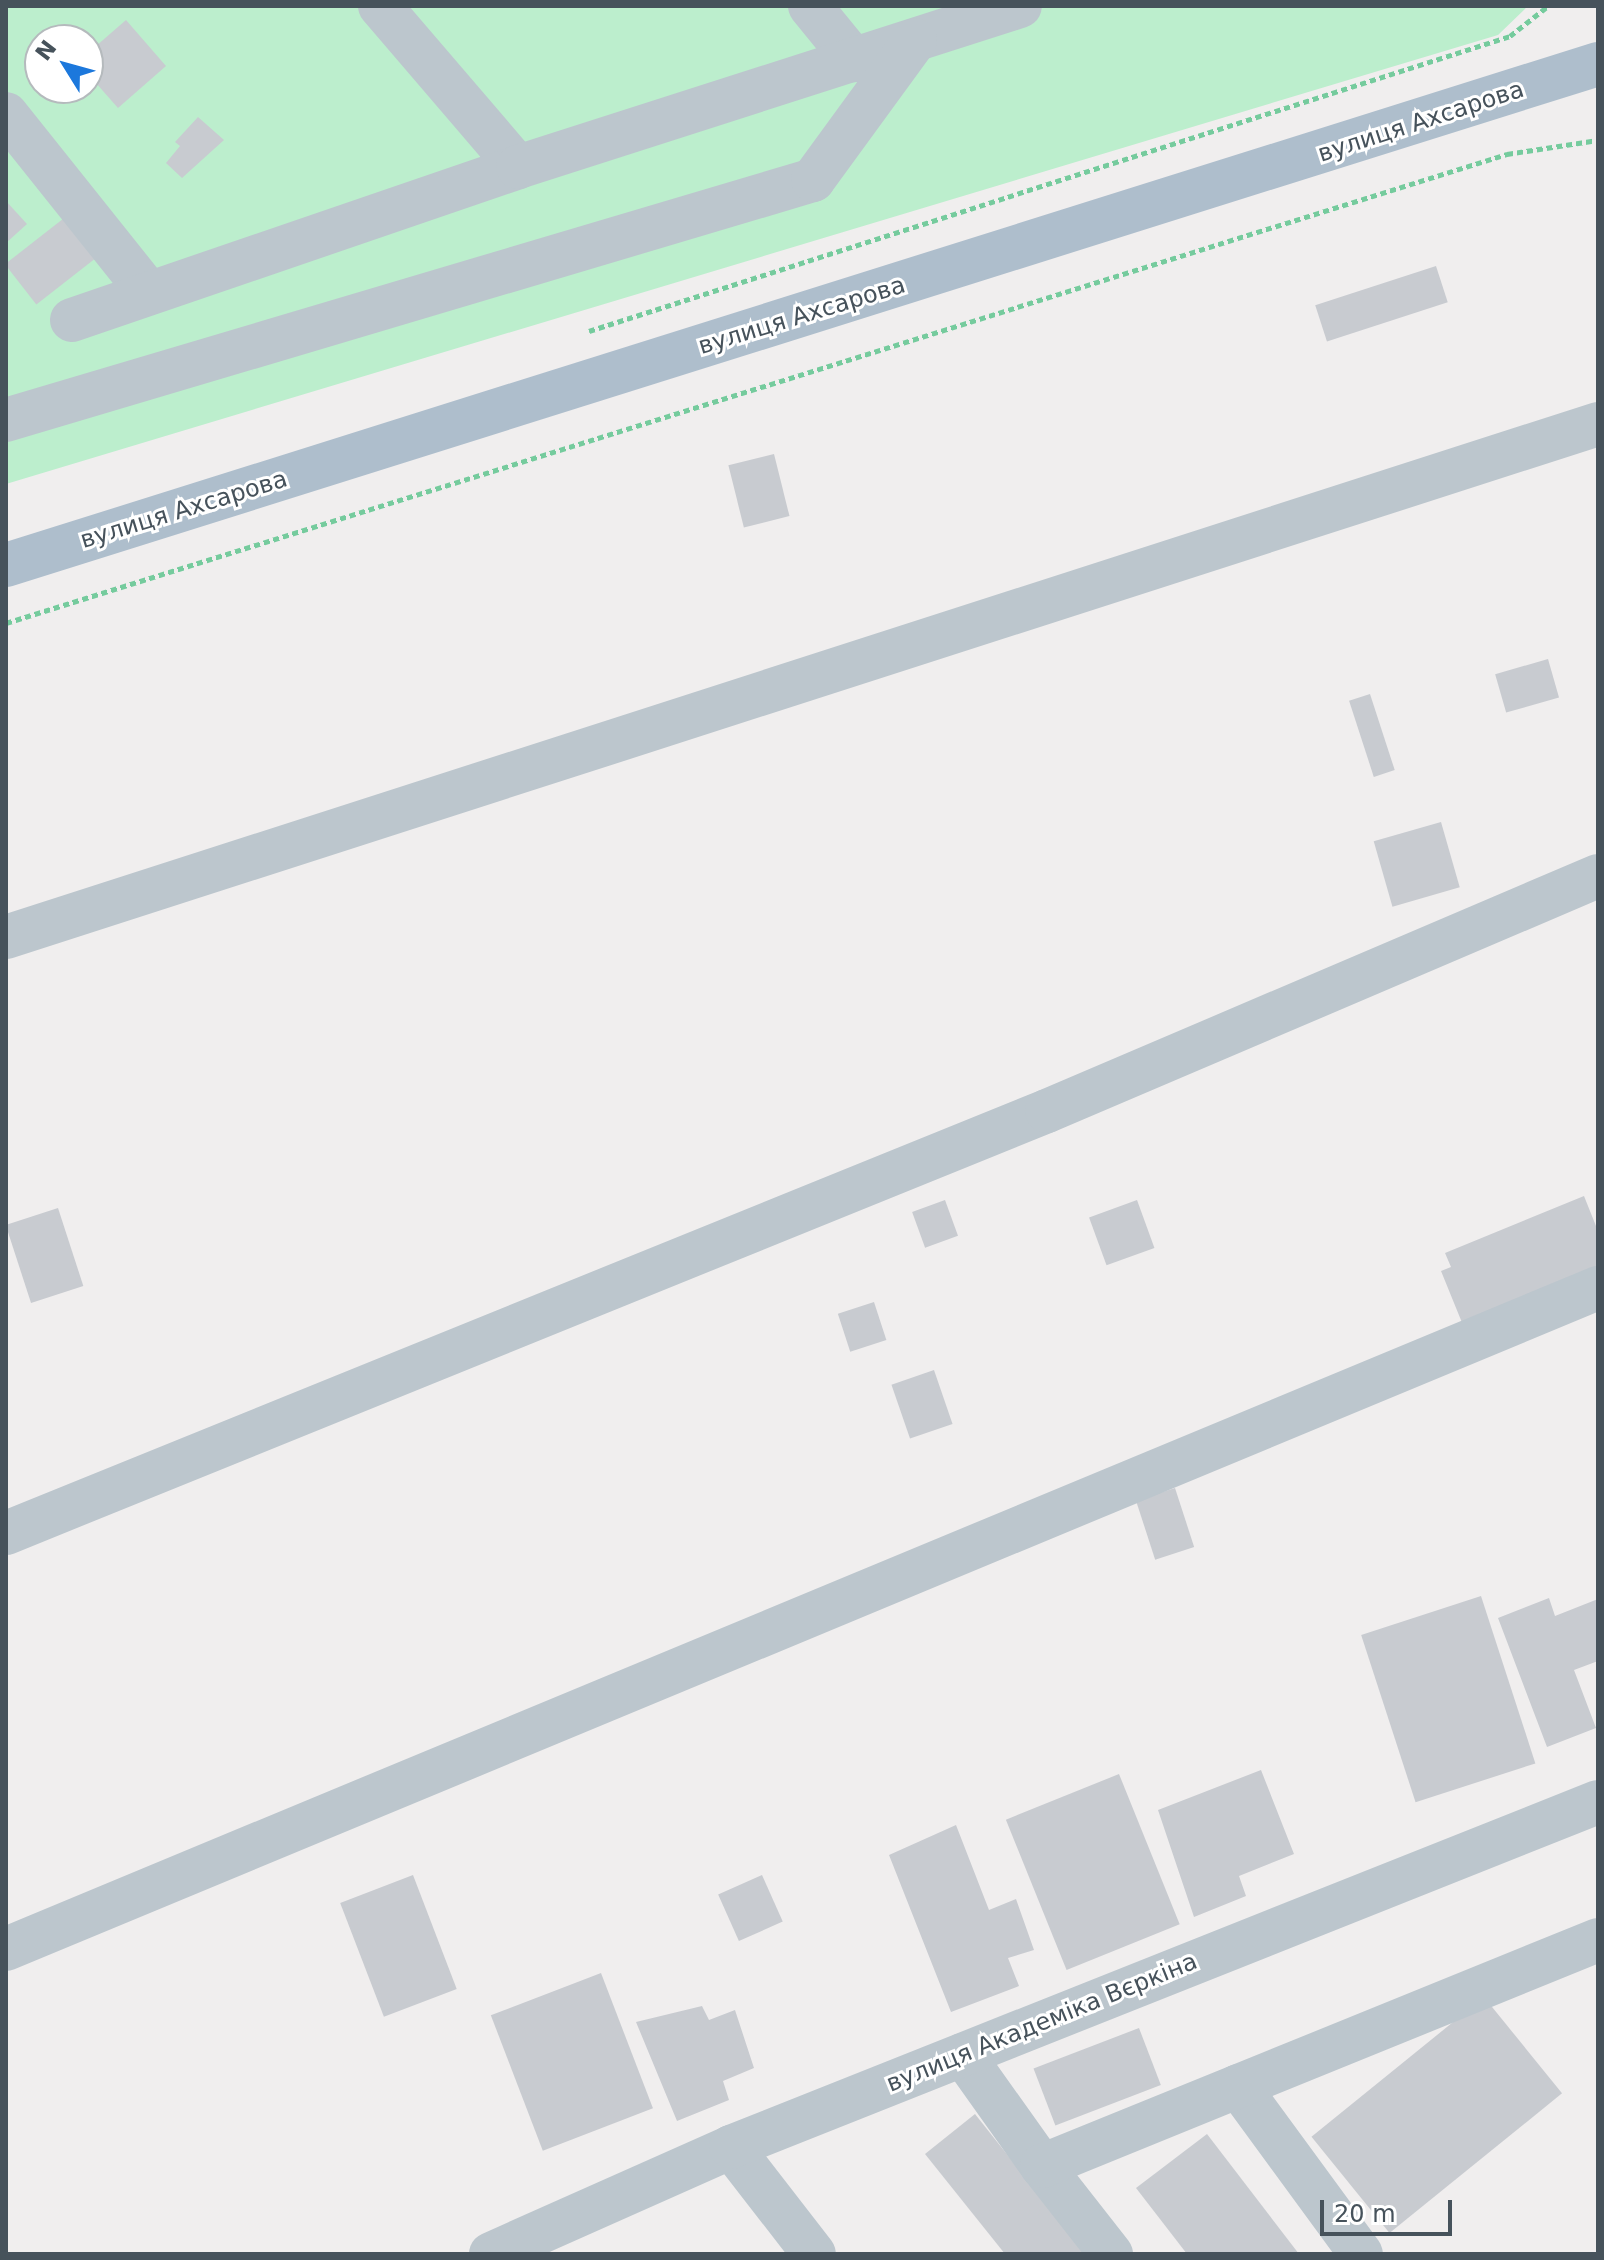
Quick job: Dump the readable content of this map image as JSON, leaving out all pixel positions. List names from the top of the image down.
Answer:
{
  "streets": {
    "main road": ["вулиця Ахсарова"],
    "street": ["вулиця Академіка Вєркіна"]
  },
  "scale_bar": "20 m",
  "north": "top left"
}
